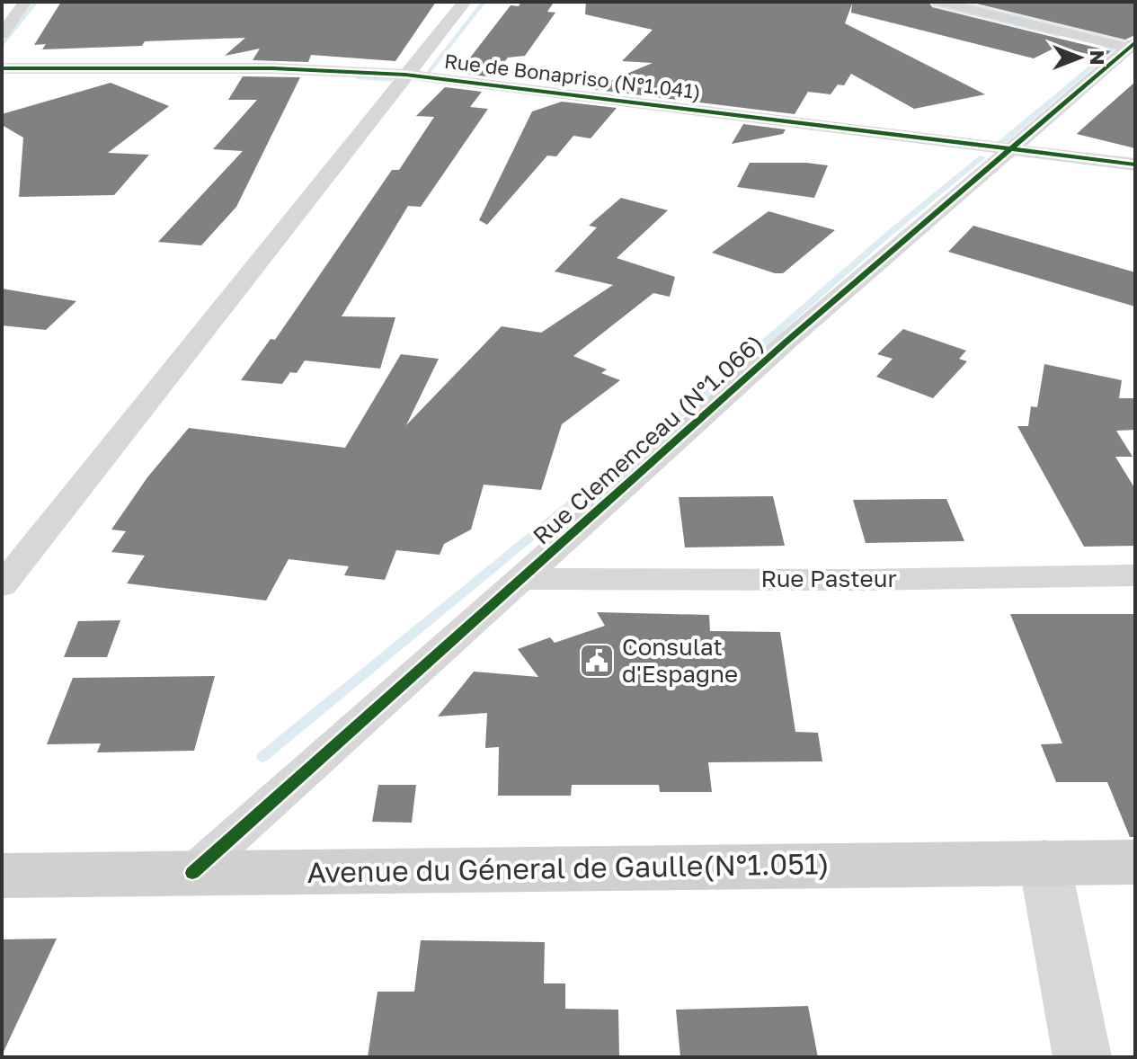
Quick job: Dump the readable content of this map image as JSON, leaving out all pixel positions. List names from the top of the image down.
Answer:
{
  "streets": {
    "main road": ["Avenue du Géneral de Gaulle(N°1.051)"],
    "street": ["Rue de Bonapriso (N°1.041)", "Rue Clemenceau (N°1.066)", "Rue Pasteur"]
  },
  "crossings": [
    ["Rue de Bonapriso (N°1.041)", "Rue Clemenceau (N°1.066)"],
    ["Rue Clemenceau (N°1.066)", "Rue Pasteur"],
    ["Rue Clemenceau (N°1.066)", "Avenue du Géneral de Gaulle(N°1.051)"]
  ],
  "places": {
    "public building": ["Consulat d'Espagne"]
  },
  "north": "right"
}
